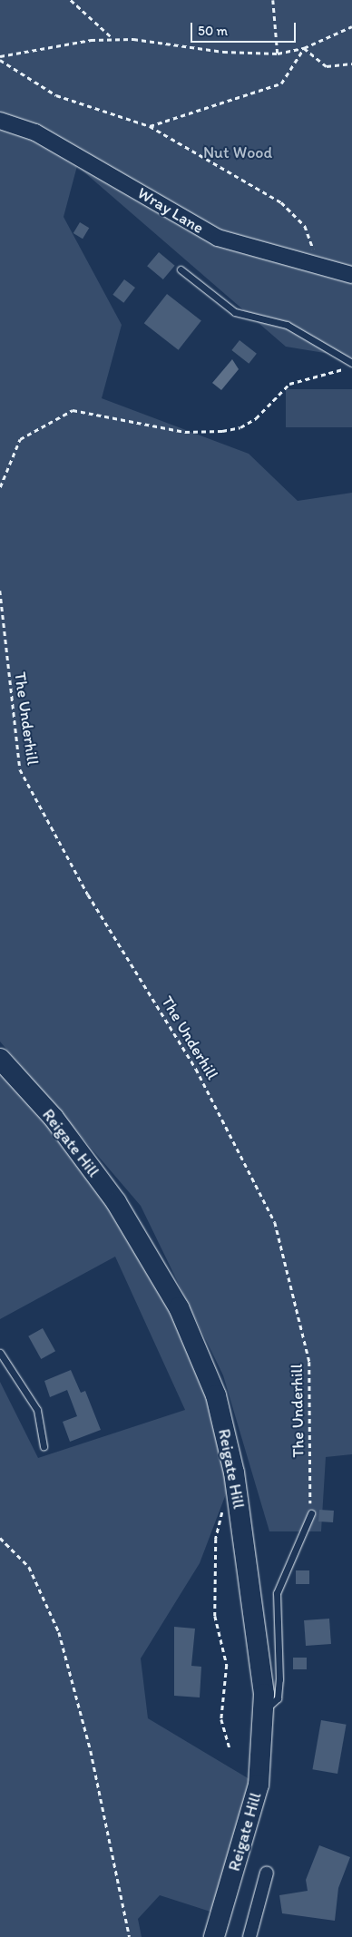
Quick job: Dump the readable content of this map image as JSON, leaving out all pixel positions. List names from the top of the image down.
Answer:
{
  "streets": {
    "main road": ["Reigate Hill"],
    "street": ["Wray Lane"],
    "path": ["The Underhill"]
  },
  "parks": ["Nut Wood"],
  "scale_bar": "50 m"
}
